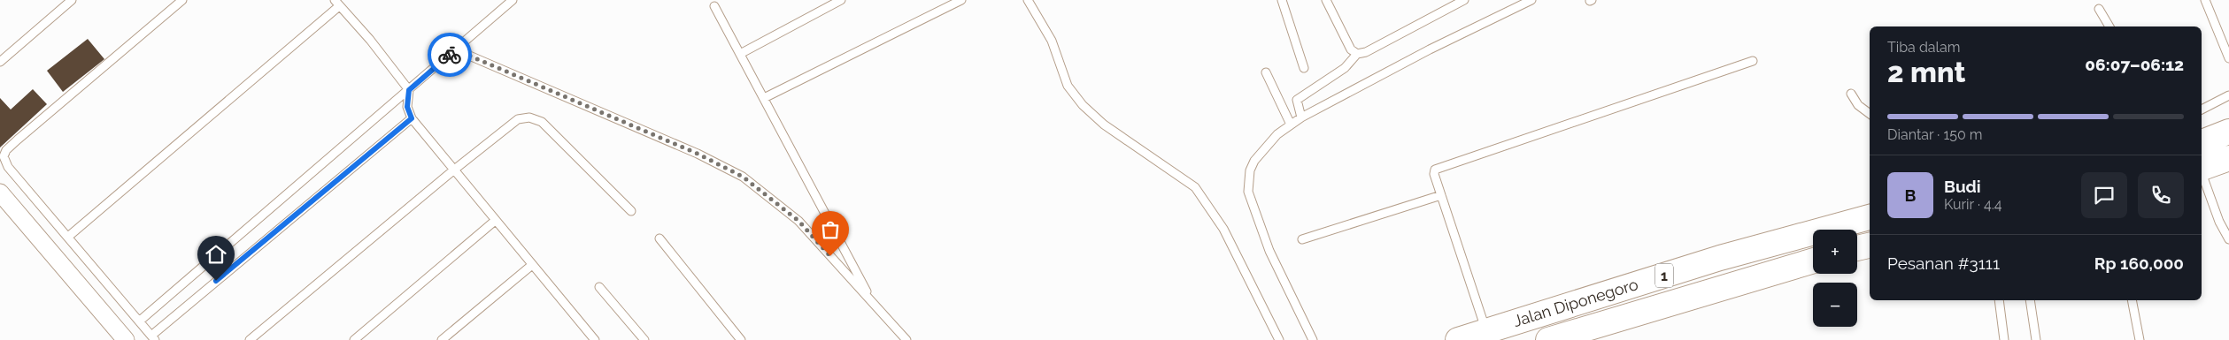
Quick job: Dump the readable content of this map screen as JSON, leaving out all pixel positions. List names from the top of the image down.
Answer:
{
  "streets": {
    "highway": ["1", "Jalan Diponegoro"]
  },
  "page": {
    "heading": ["2 mnt", "Tiba dalam", "06:07–06:12"],
    "panel": [
      "Budi",
      "Kurir · 4.4",
      "Pesanan #3111",
      "Rp 160,000"
    ],
    "bar": "Diantar · 150 m",
    "round": "B",
    "map_buttons": ["+", "−"]
  }
}
